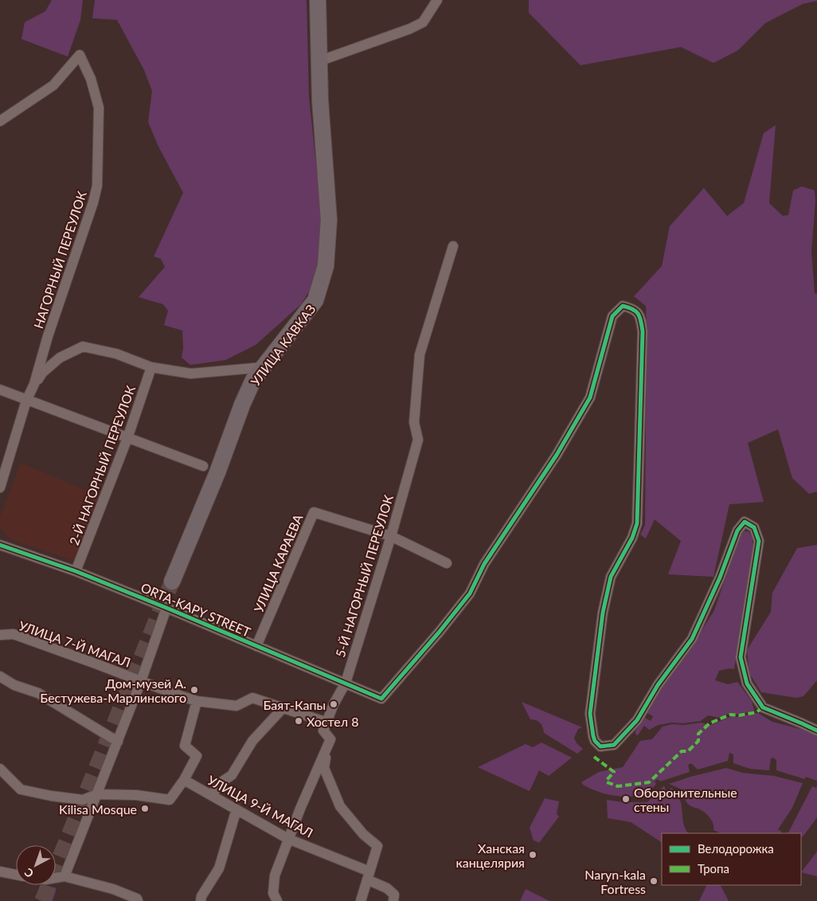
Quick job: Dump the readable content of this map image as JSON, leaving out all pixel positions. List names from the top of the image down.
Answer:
{
  "streets": {
    "highway": ["УЛИЦА КАВКАЗ"],
    "street": [
      "НАГОРНЫЙ ПЕРЕУЛОК",
      "2-Й НАГОРНЫЙ ПЕРЕУЛОК",
      "УЛИЦА КАРАЕВА",
      "5-Й НАГОРНЫЙ ПЕРЕУЛОК",
      "ORTA-KAPY STREET",
      "УЛИЦА 7-Й МАГАЛ",
      "УЛИЦА 9-Й МАГАЛ"
    ]
  },
  "crossings": [
    ["2-Й НАГОРНЫЙ ПЕРЕУЛОК", "ORTA-KAPY STREET"],
    ["УЛИЦА КАРАЕВА", "5-Й НАГОРНЫЙ ПЕРЕУЛОК"],
    ["УЛИЦА КАРАЕВА", "ORTA-KAPY STREET"],
    ["5-Й НАГОРНЫЙ ПЕРЕУЛОК", "ORTA-KAPY STREET"],
    ["5-Й НАГОРНЫЙ ПЕРЕУЛОК", "УЛИЦА 7-Й МАГАЛ"]
  ],
  "places": [
    "Дом-музей А. Бестужева-Марлинского",
    "Баят-Капы",
    "Хостел 8",
    "Оборонительные стены",
    "Kilisa Mosque",
    "Ханская канцелярия",
    "Naryn-kala Fortress"
  ],
  "legend": ["Велодорожка", "Тропа"],
  "north": "bottom left"
}
